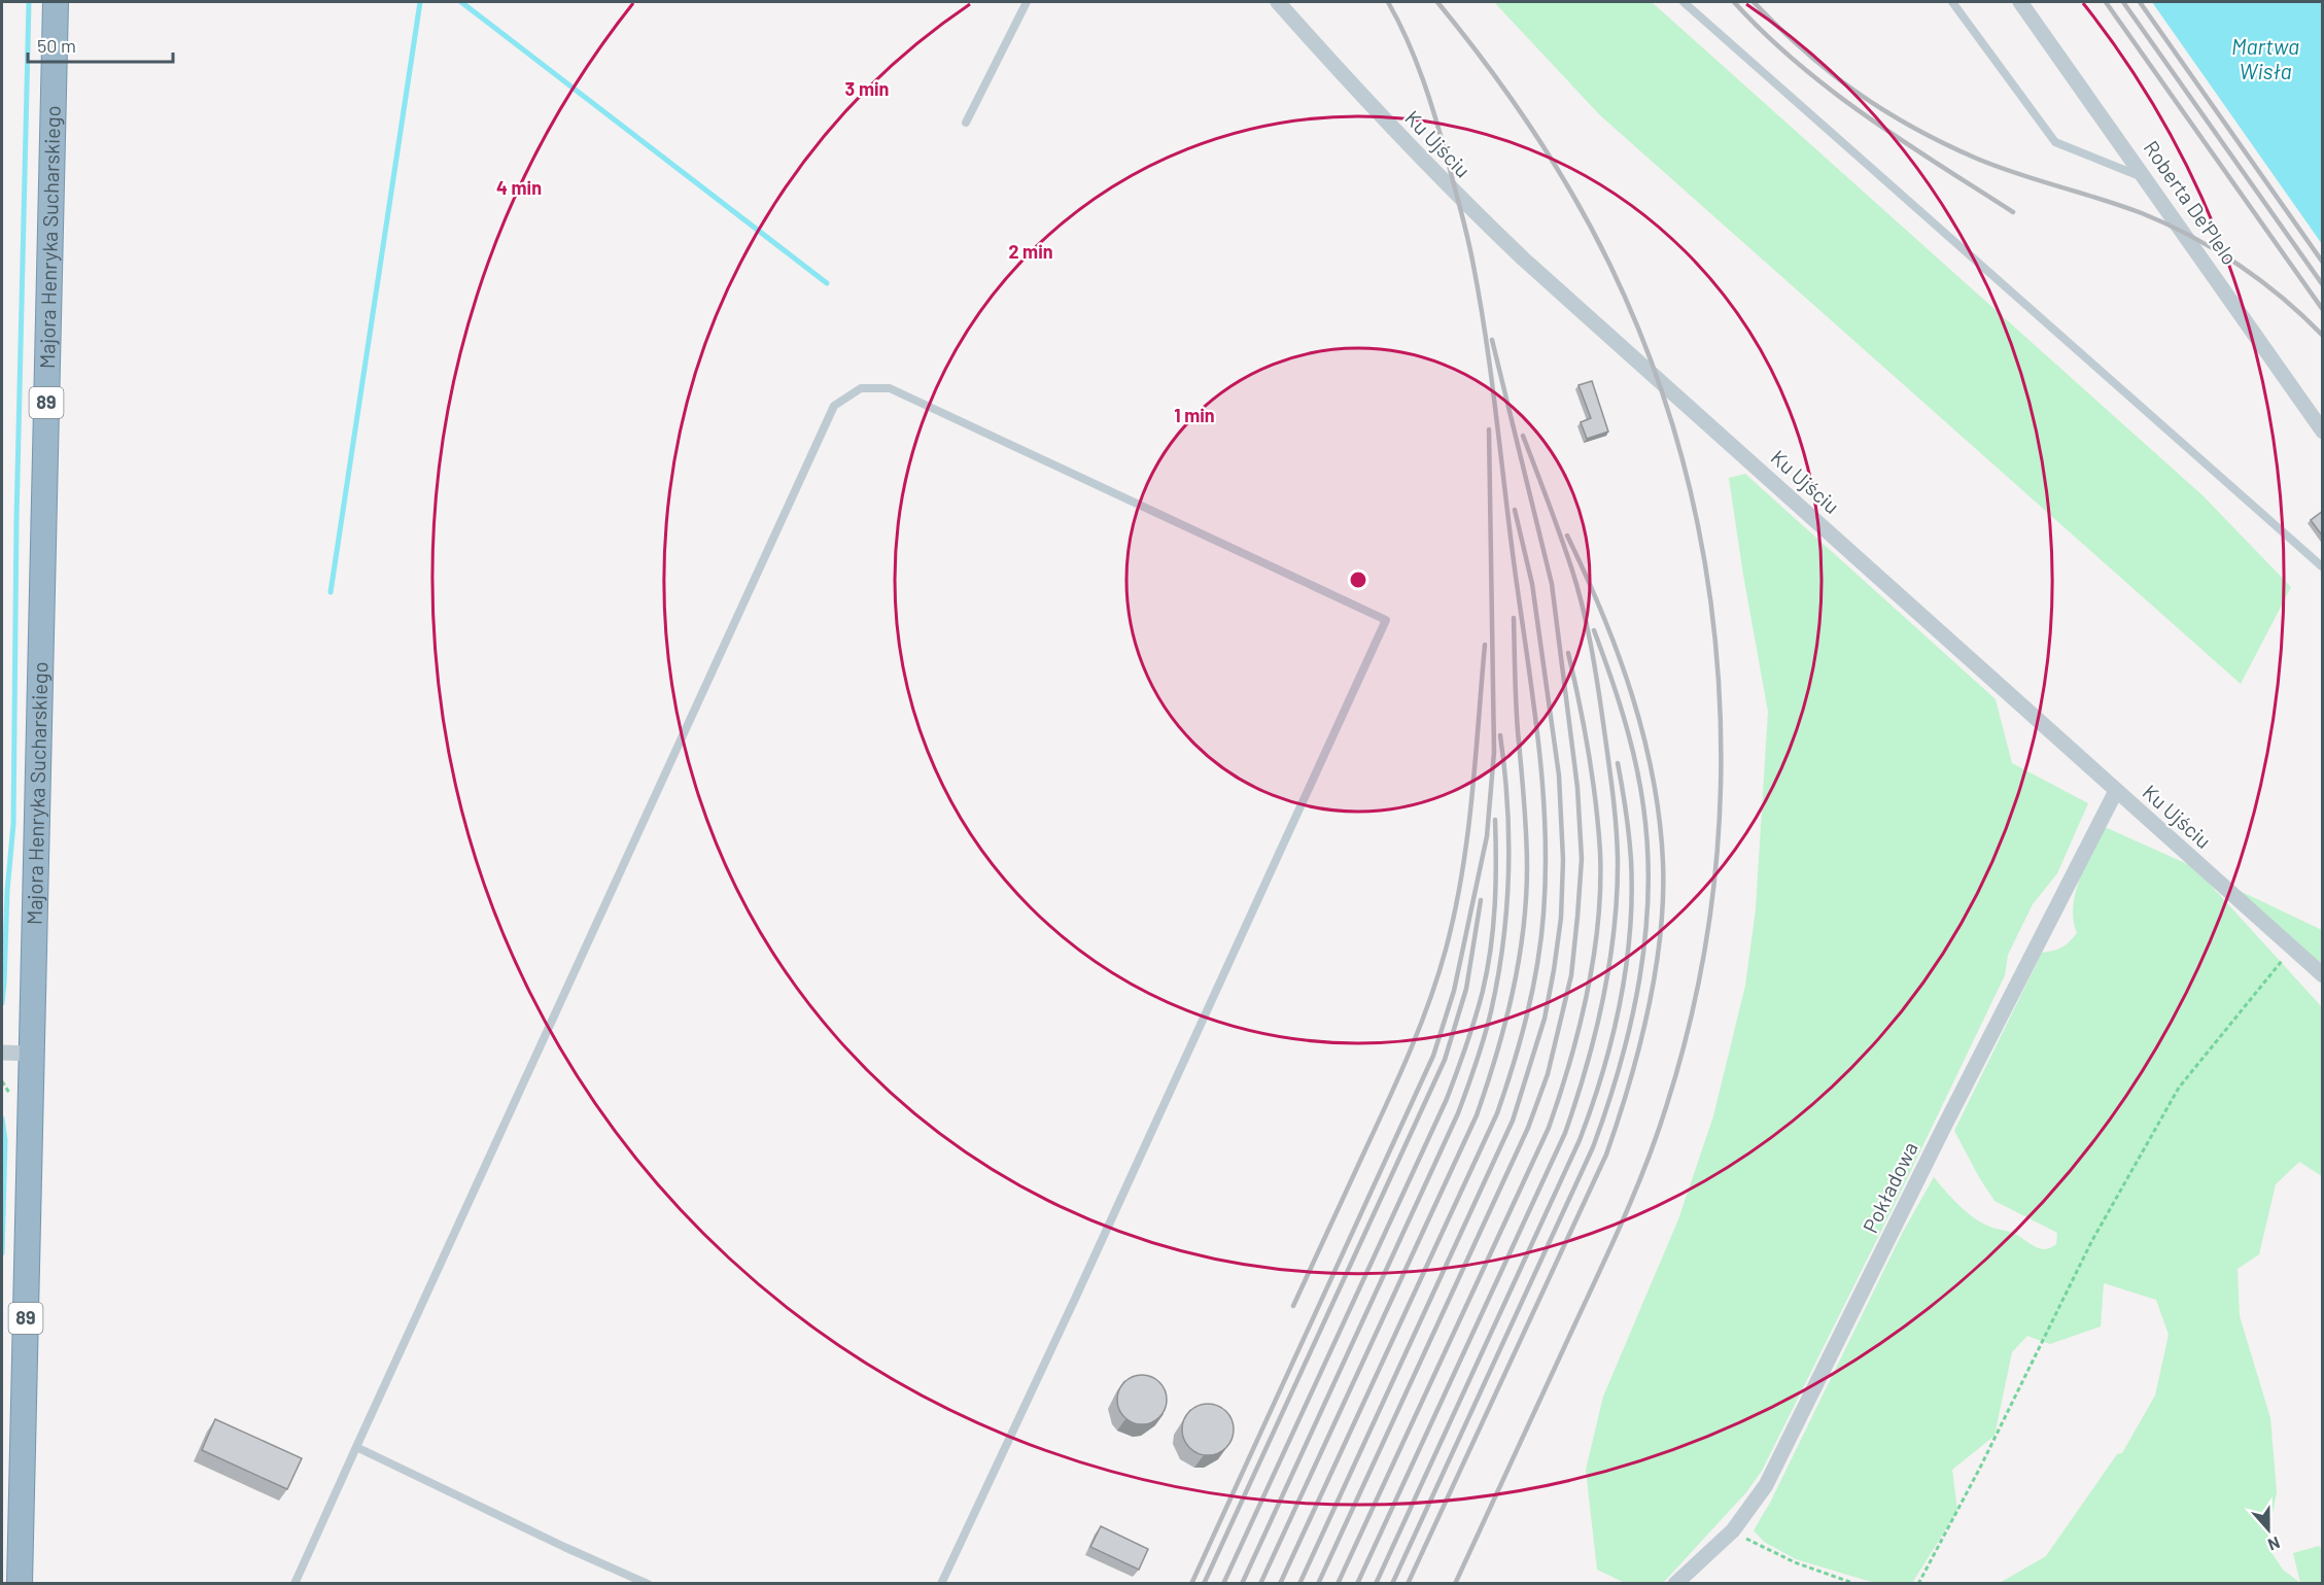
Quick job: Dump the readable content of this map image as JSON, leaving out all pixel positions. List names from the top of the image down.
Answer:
{
  "streets": {
    "highway": ["Majora Henryka Sucharskiego", "89"],
    "street": ["Ku Ujściu", "Roberta De'Plelo", "Pokładowa"]
  },
  "crossings": [
    ["Ku Ujściu", "Pokładowa"]
  ],
  "water": ["Martwa Wisła"],
  "scale_bar": "50 m",
  "north": "bottom",
  "rings": [
    "3 min",
    "4 min",
    "2 min",
    "1 min"
  ]
}
